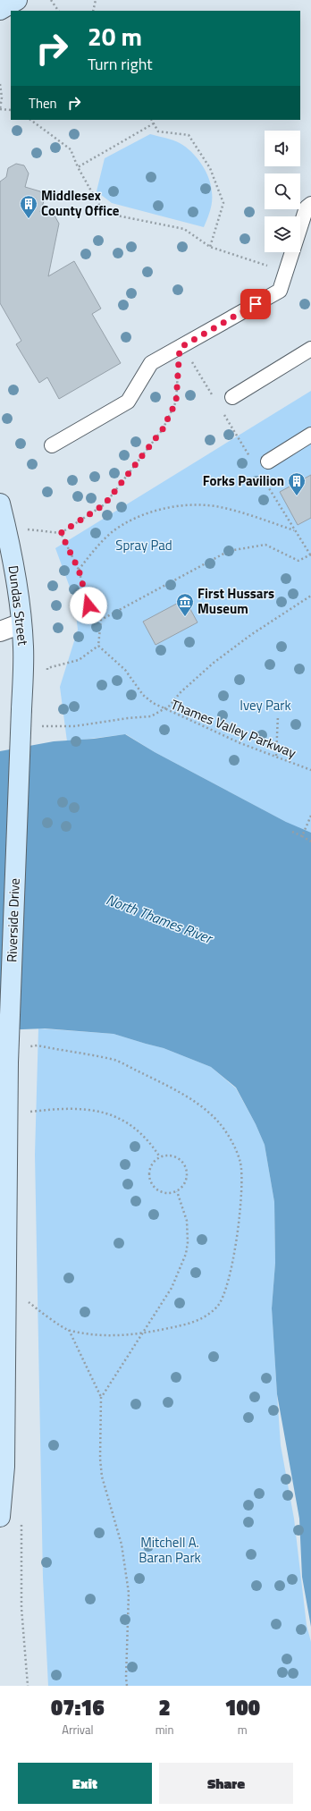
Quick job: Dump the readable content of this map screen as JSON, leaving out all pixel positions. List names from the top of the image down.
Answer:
{
  "streets": {
    "main road": ["Dundas Street", "Riverside Drive"],
    "path": ["Thames Valley Parkway"]
  },
  "crossings": [
    ["Dundas Street", "Riverside Drive"]
  ],
  "water": ["North Thames River"],
  "parks": ["Spray Pad", "Ivey Park", "Mitchell A. Baran Park"],
  "places": {
    "building": ["Middlesex County Office", "Forks Pavilion"],
    "museum": ["First Hussars Museum"]
  },
  "page": {
    "turn": ["20 m", "Turn right"],
    "then": "Then",
    "eta": [
      "07:16",
      "Arrival",
      "2",
      "min",
      "100",
      "m"
    ],
    "buttons": ["Exit", "Share"]
  }
}
